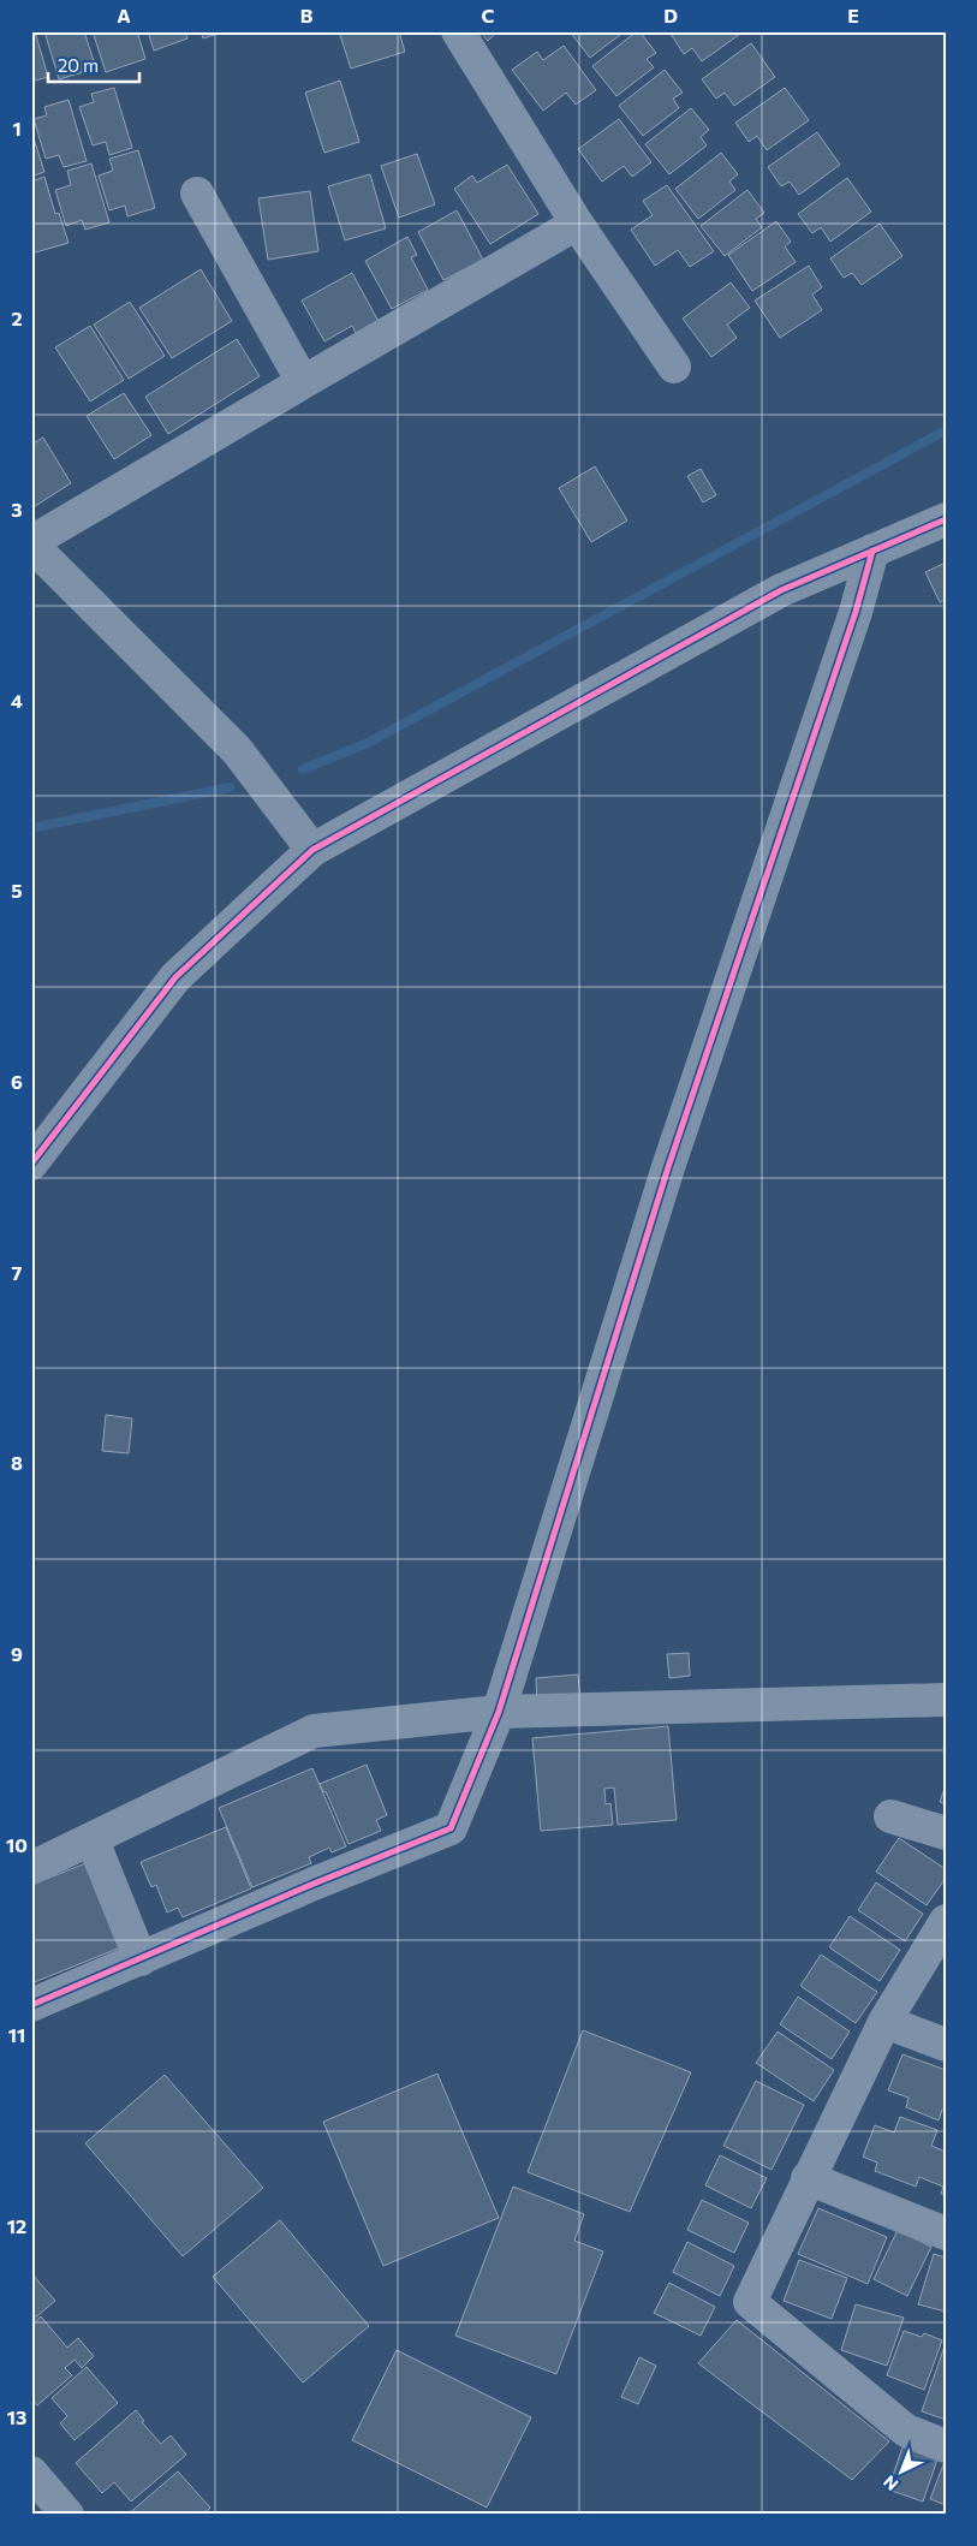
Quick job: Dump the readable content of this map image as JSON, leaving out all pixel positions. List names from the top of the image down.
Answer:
{
  "scale_bar": "20 m",
  "north": "bottom left",
  "grid": {
    "columns": [
      "A",
      "B",
      "C",
      "D",
      "E"
    ],
    "rows": [
      "1",
      "2",
      "3",
      "4",
      "5",
      "6",
      "7",
      "8",
      "9",
      "10",
      "11",
      "12",
      "13"
    ]
  }
}
